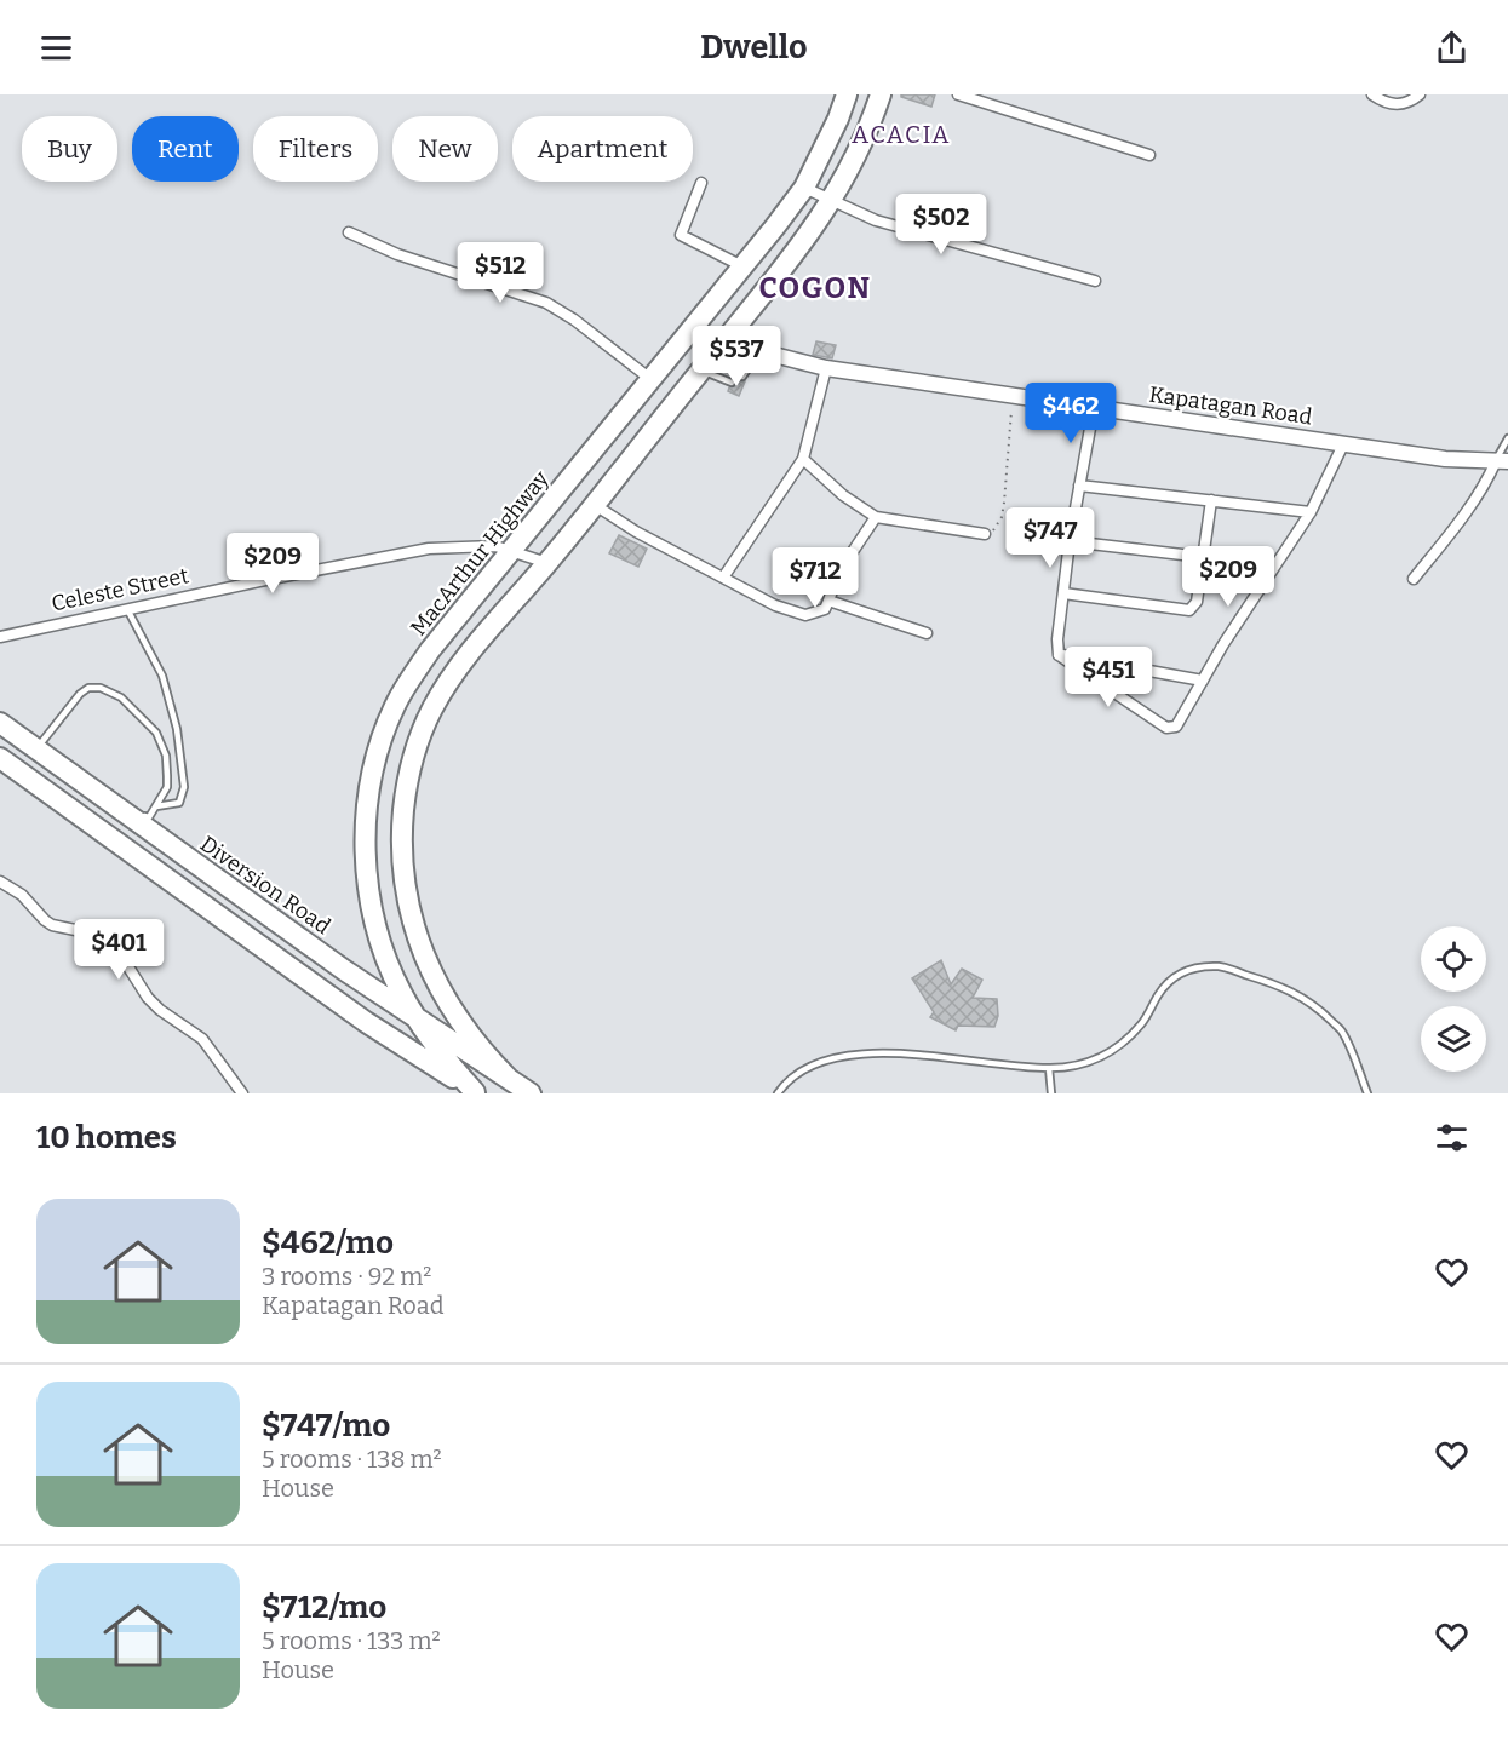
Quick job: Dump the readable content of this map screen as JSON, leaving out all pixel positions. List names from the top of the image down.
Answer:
{
  "streets": {
    "highway": ["MacArthur Highway", "Diversion Road"],
    "main road": ["Kapatagan Road"],
    "street": ["Celeste Street"]
  },
  "crossings": [
    ["Kapatagan Road", "MacArthur Highway"],
    ["MacArthur Highway", "Celeste Street"],
    ["MacArthur Highway", "Diversion Road"]
  ],
  "districts": ["ACACIA", "COGON"],
  "page": {
    "header": "Dwello",
    "chip": [
      "Buy",
      "Rent",
      "Filters",
      "New",
      "Apartment"
    ],
    "price": [
      "$502",
      "$512",
      "$537",
      "$462",
      "$747",
      "$209",
      "$209",
      "$712",
      "$451",
      "$401"
    ],
    "heading": "10 homes",
    "list": [
      {
        "name": "$462/mo",
        "note": "3 rooms · 92 m² · Kapatagan Road"
      },
      {
        "name": "$747/mo",
        "note": "5 rooms · 138 m² · House"
      },
      {
        "name": "$712/mo",
        "note": "5 rooms · 133 m² · House"
      }
    ]
  }
}
